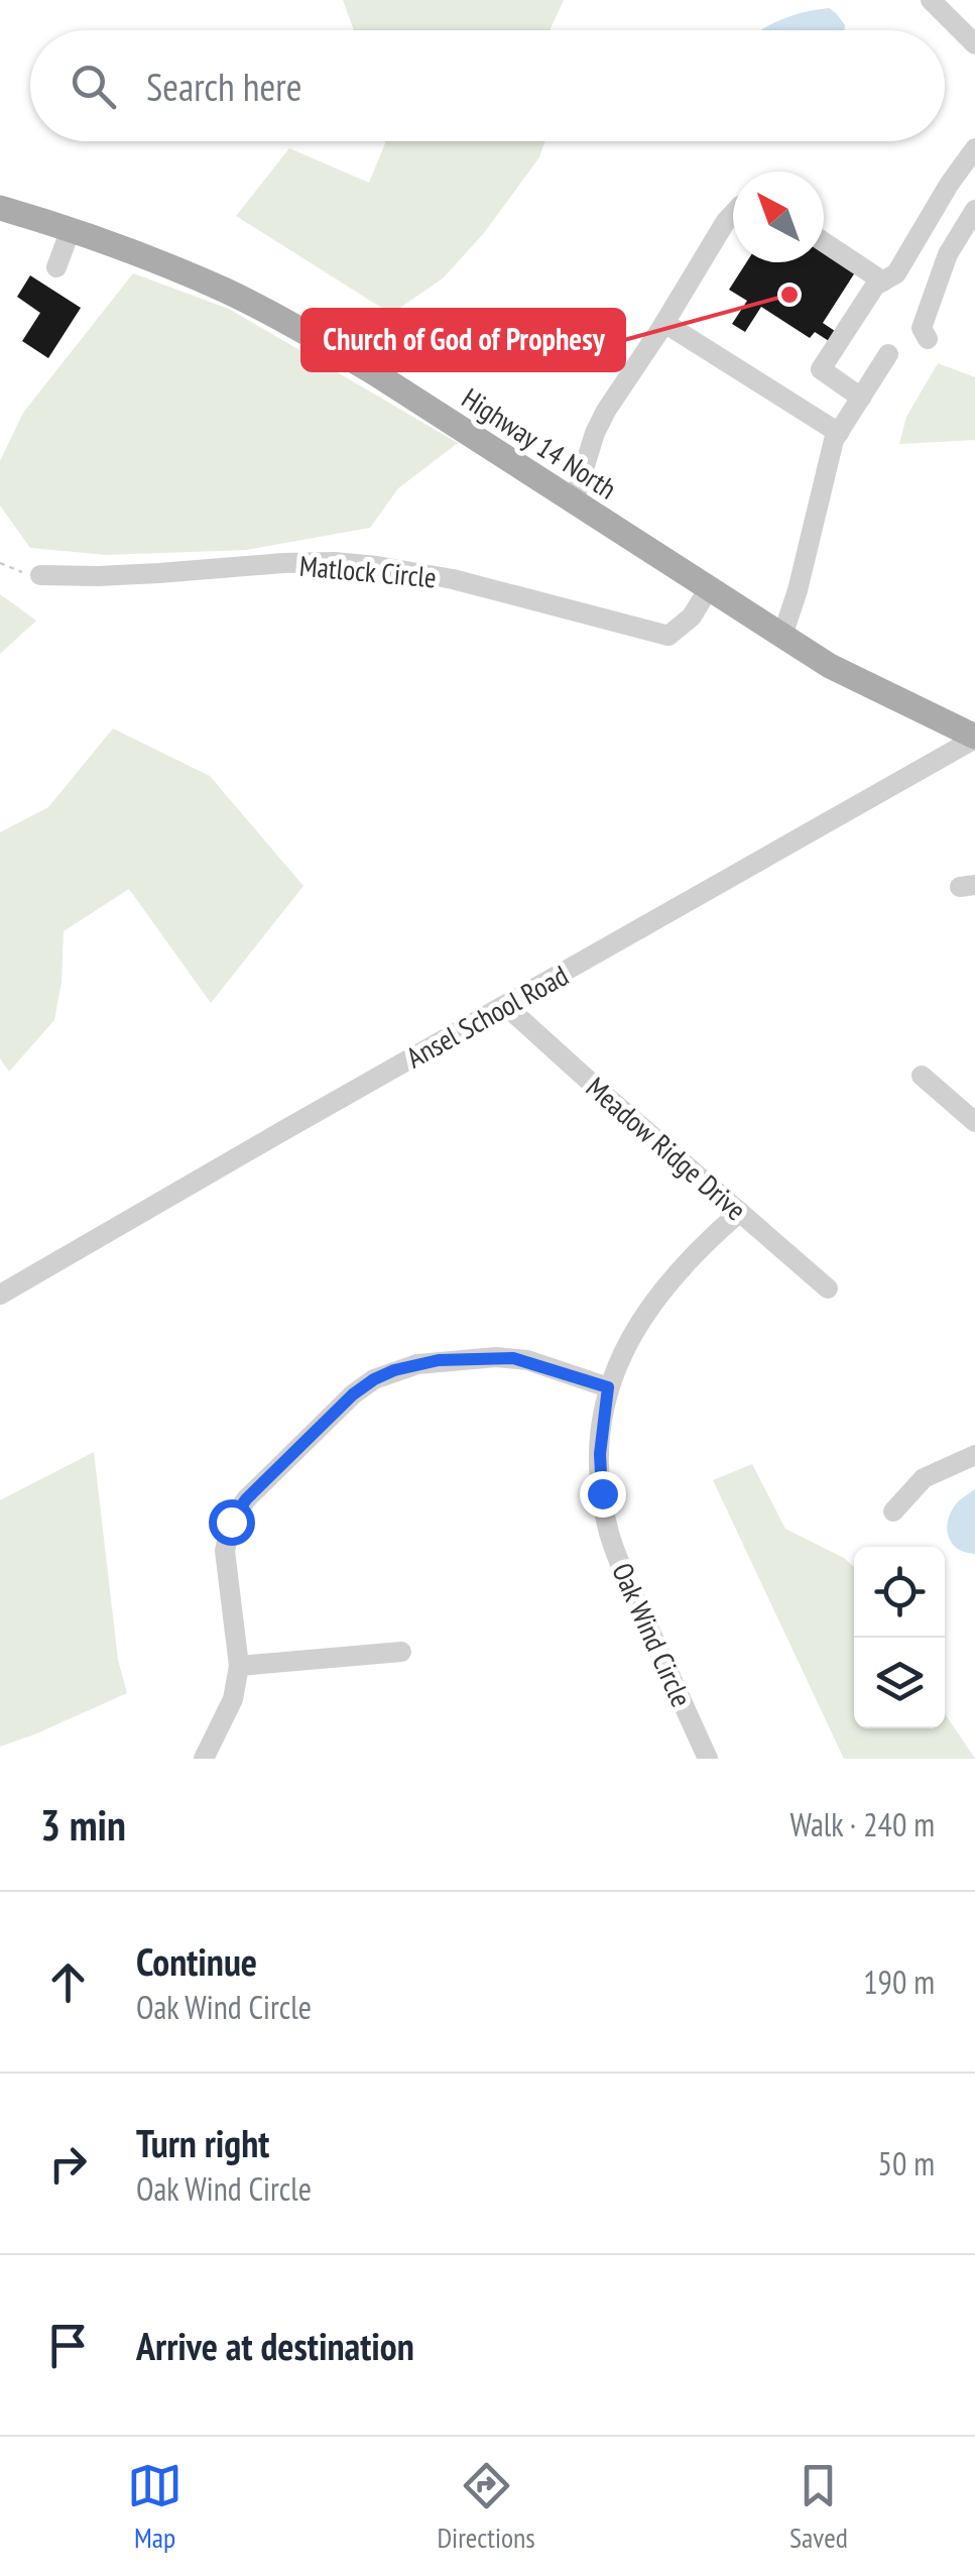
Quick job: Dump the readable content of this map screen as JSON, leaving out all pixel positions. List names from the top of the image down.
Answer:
{
  "streets": {
    "main road": ["Highway 14 North"],
    "street": [
      "Matlock Circle",
      "Ansel School Road",
      "Meadow Ridge Drive",
      "Oak Wind Circle"
    ]
  },
  "crossings": [
    ["Highway 14 North", "Matlock Circle"],
    ["Highway 14 North", "Ansel School Road"],
    ["Ansel School Road", "Meadow Ridge Drive"],
    ["Meadow Ridge Drive", "Oak Wind Circle"]
  ],
  "places": ["Church of God of Prophesy"],
  "north": "top left",
  "page": {
    "search": "Search here",
    "heading": ["3 min", "Walk · 240 m"],
    "list": [
      ["Continue", "Oak Wind Circle", "190 m"],
      ["Turn right", "Oak Wind Circle", "50 m"],
      "Arrive at destination"
    ],
    "nav": ["Map", "Directions", "Saved"]
  }
}
